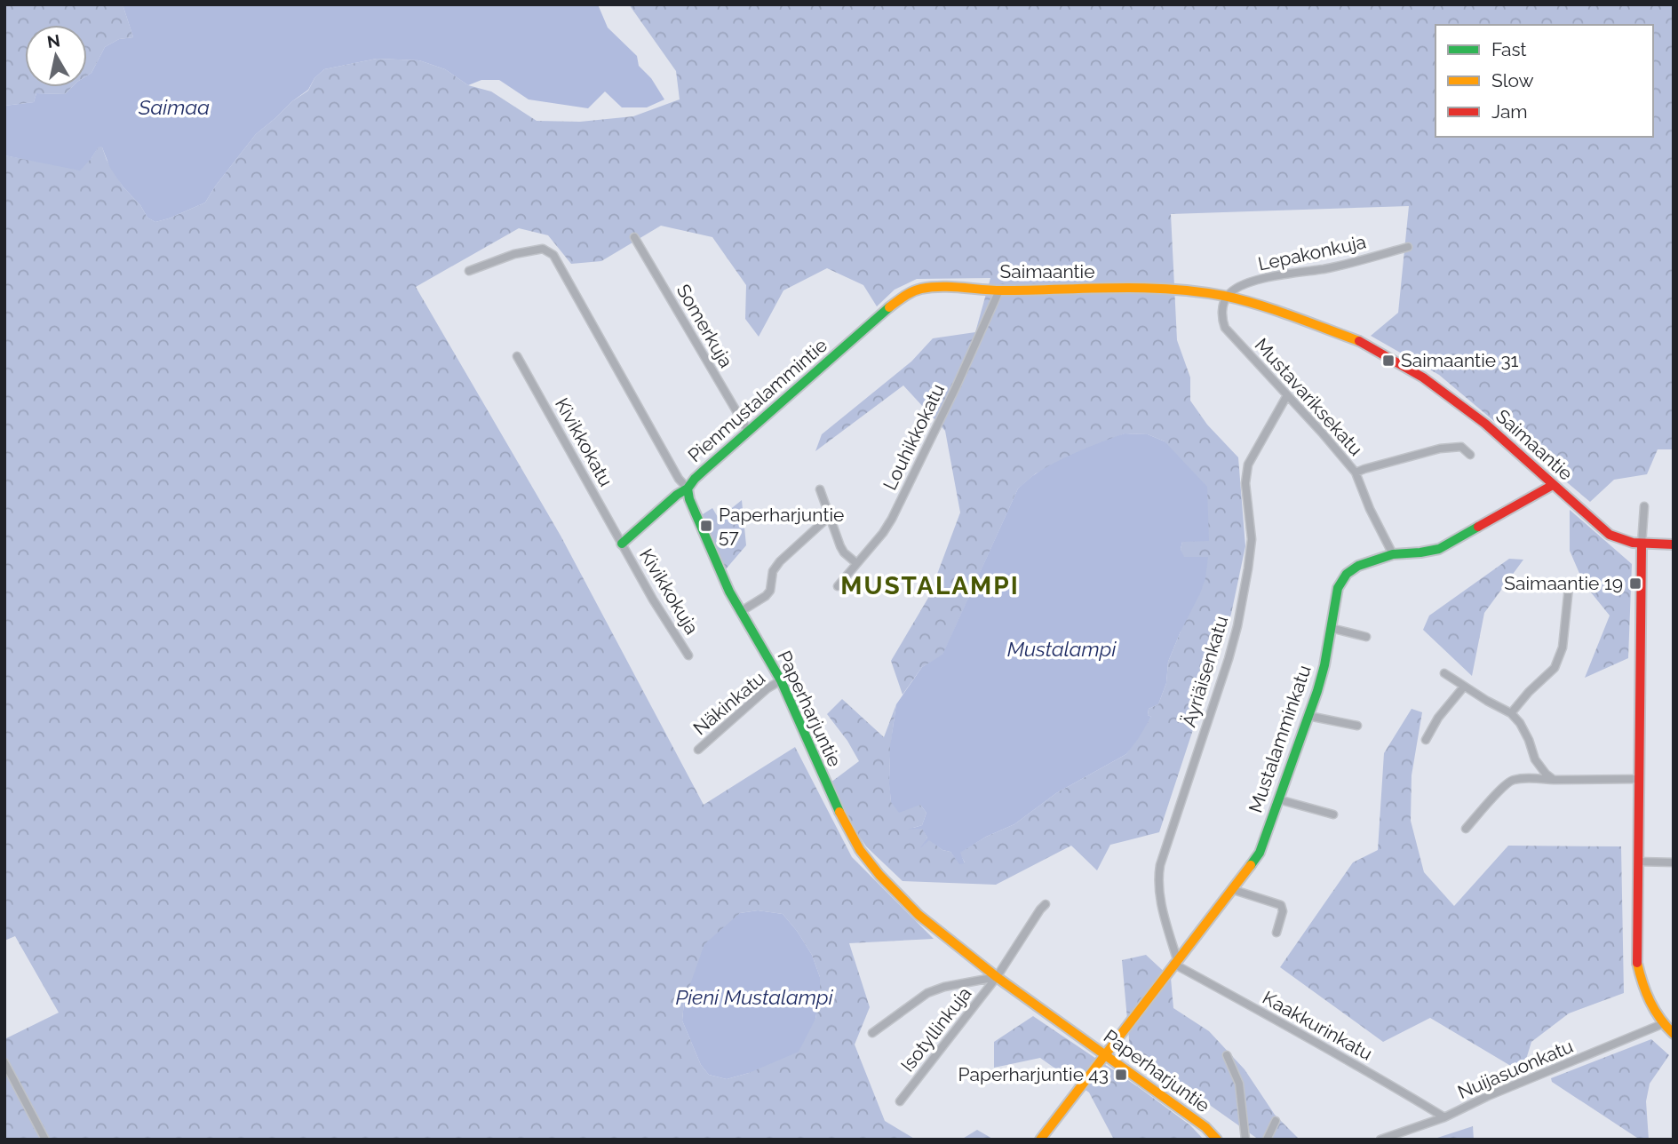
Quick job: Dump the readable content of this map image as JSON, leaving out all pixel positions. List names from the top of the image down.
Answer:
{
  "streets": {
    "street": [
      "Lepakonkuja",
      "Saimaantie",
      "Somerkuja",
      "Mustavariksekatu",
      "Pienmustalammintie",
      "Louhikkokatu",
      "Kivikkokatu",
      "Kivikkokuja",
      "Äyriäisenkatu",
      "Näkinkatu",
      "Paperharjuntie",
      "Mustalamminkatu",
      "Kaakkurinkatu",
      "Isotyllinkuja",
      "Nuijasuonkatu"
    ]
  },
  "crossings": [
    ["Lepakonkuja", "Saimaantie"],
    ["Lepakonkuja", "Mustavariksekatu"],
    ["Saimaantie", "Mustavariksekatu"],
    ["Saimaantie", "Pienmustalammintie"],
    ["Saimaantie", "Louhikkokatu"],
    ["Saimaantie", "Mustalamminkatu"],
    ["Somerkuja", "Pienmustalammintie"],
    ["Mustavariksekatu", "Äyriäisenkatu"],
    ["Mustavariksekatu", "Mustalamminkatu"],
    ["Pienmustalammintie", "Kivikkokatu"],
    ["Pienmustalammintie", "Kivikkokuja"],
    ["Pienmustalammintie", "Paperharjuntie"],
    ["Kivikkokatu", "Kivikkokuja"],
    ["Äyriäisenkatu", "Mustalamminkatu"],
    ["Äyriäisenkatu", "Kaakkurinkatu"],
    ["Näkinkatu", "Paperharjuntie"],
    ["Paperharjuntie", "Mustalamminkatu"],
    ["Paperharjuntie", "Isotyllinkuja"],
    ["Mustalamminkatu", "Kaakkurinkatu"],
    ["Kaakkurinkatu", "Nuijasuonkatu"]
  ],
  "districts": ["MUSTALAMPI"],
  "water": ["Saimaa", "Mustalampi", "Pieni Mustalampi"],
  "places": {
    "transit": [
      "Saimaantie 31",
      "Paperharjuntie 57",
      "Saimaantie 19",
      "Paperharjuntie 43"
    ]
  },
  "legend": ["Fast", "Slow", "Jam"],
  "north": "top"
}
